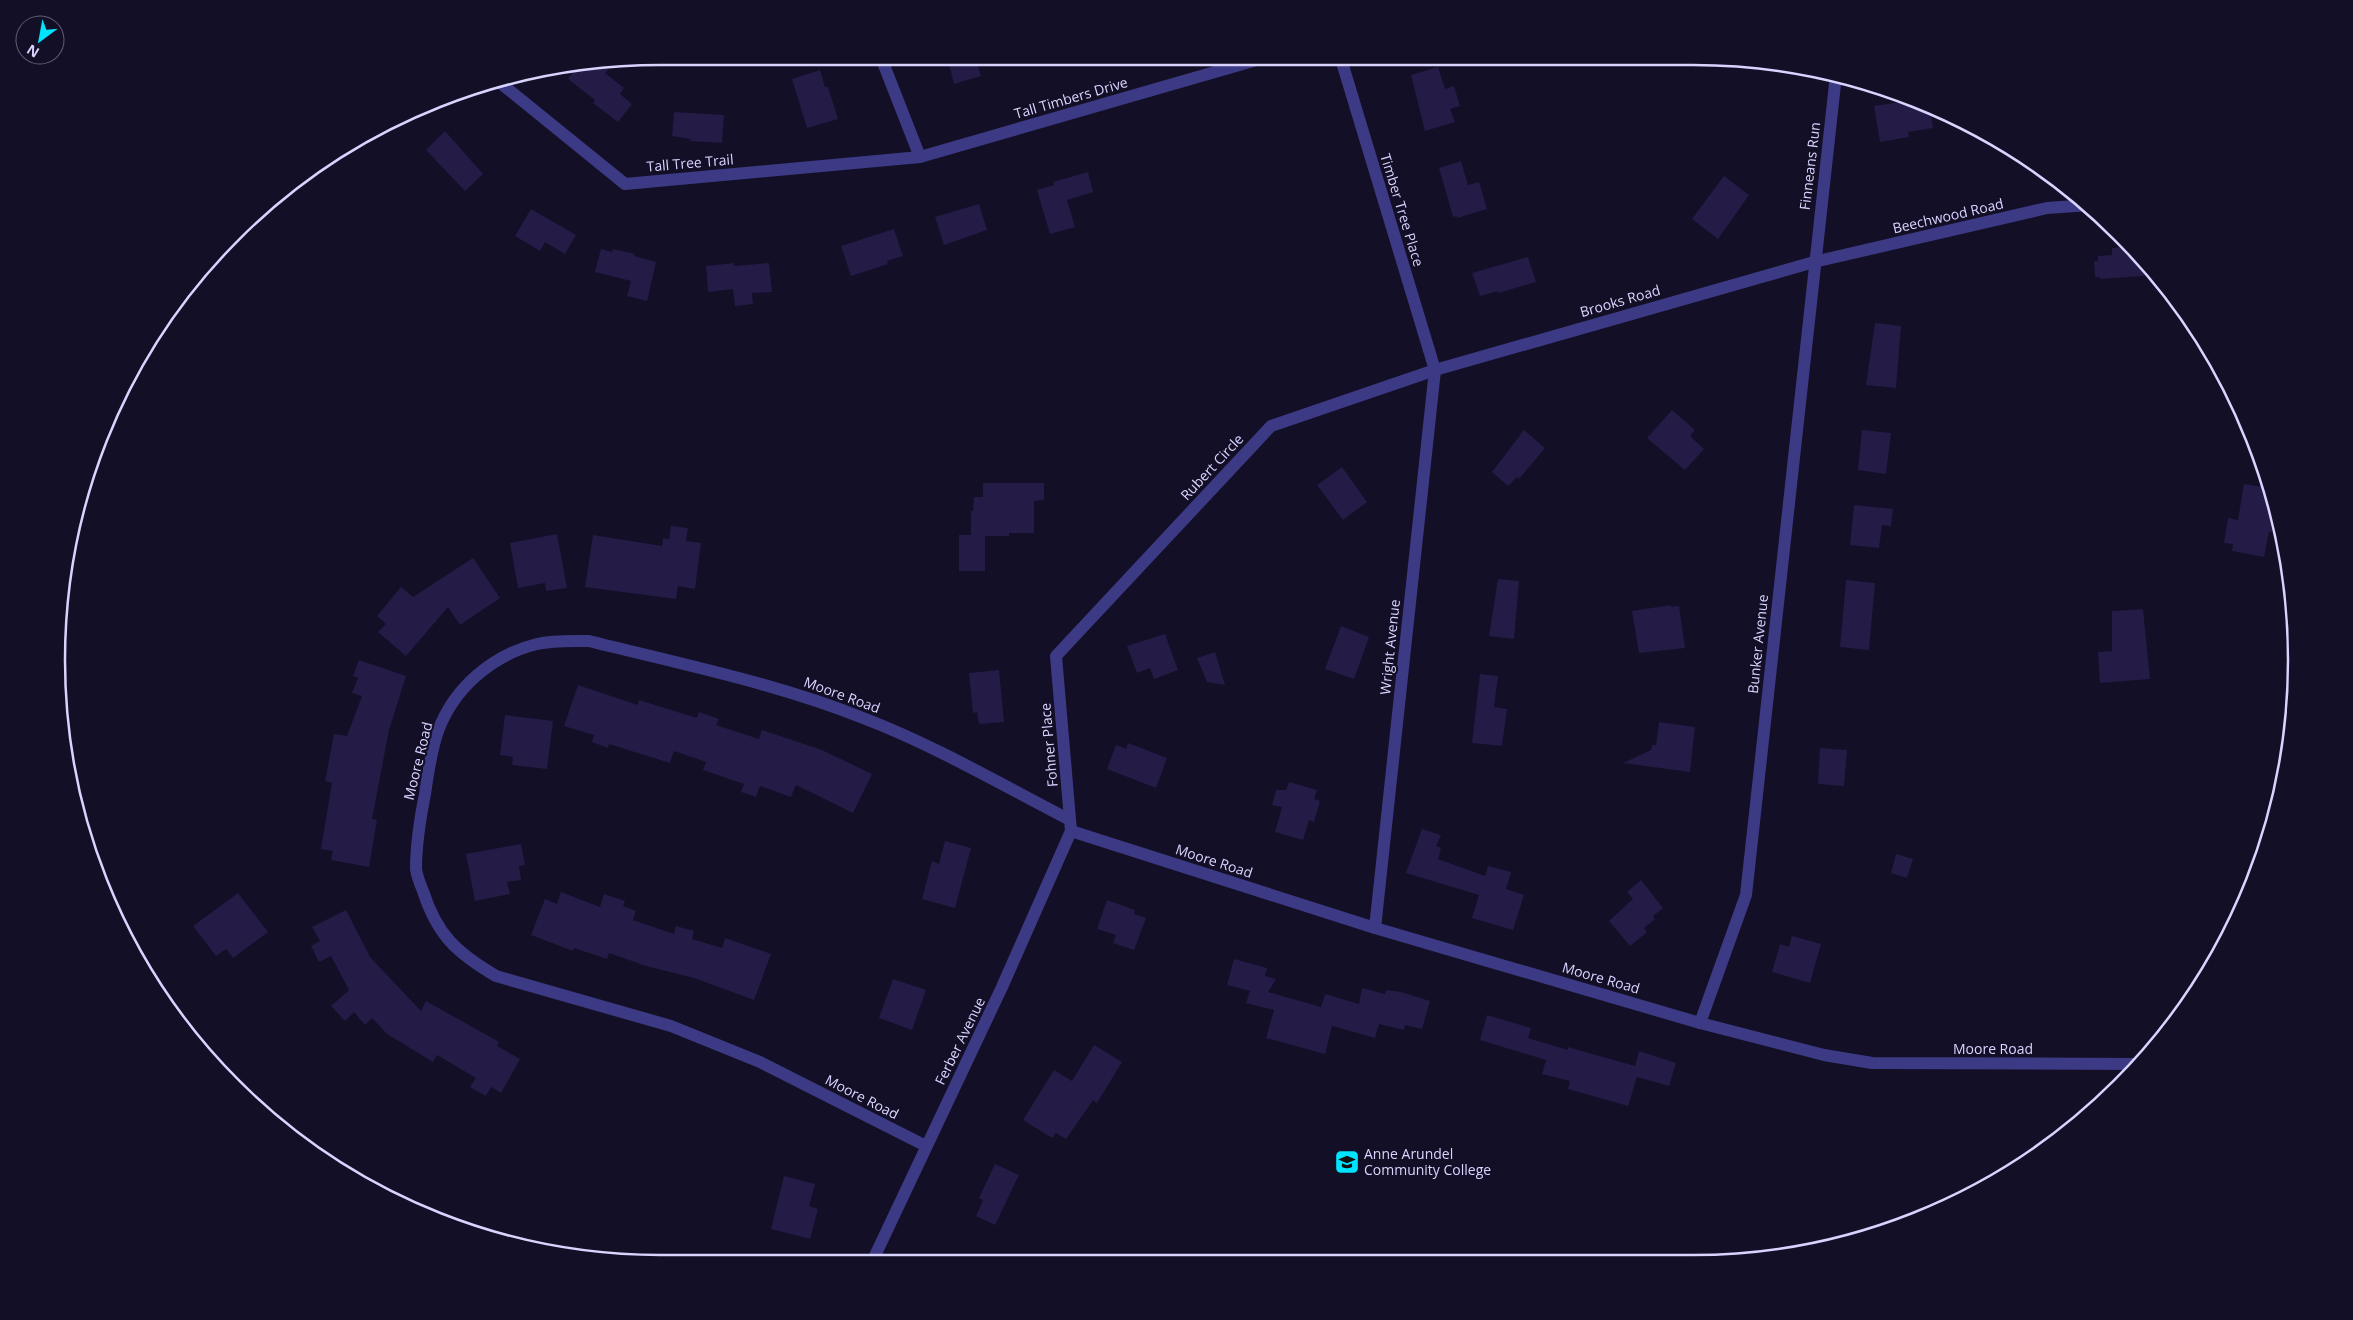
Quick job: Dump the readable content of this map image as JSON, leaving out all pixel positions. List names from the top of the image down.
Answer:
{
  "streets": {
    "street": [
      "Tall Timbers Drive",
      "Tall Tree Trail",
      "Finneans Run",
      "Timber Tree Place",
      "Beechwood Road",
      "Brooks Road",
      "Rubert Circle",
      "Bunker Avenue",
      "Wright Avenue",
      "Moore Road",
      "Fohner Place",
      "Ferber Avenue"
    ]
  },
  "crossings": [
    ["Tall Timbers Drive", "Tall Tree Trail"],
    ["Finneans Run", "Beechwood Road"],
    ["Finneans Run", "Brooks Road"],
    ["Finneans Run", "Bunker Avenue"],
    ["Timber Tree Place", "Brooks Road"],
    ["Timber Tree Place", "Rubert Circle"],
    ["Timber Tree Place", "Wright Avenue"],
    ["Beechwood Road", "Brooks Road"],
    ["Beechwood Road", "Bunker Avenue"],
    ["Brooks Road", "Rubert Circle"],
    ["Brooks Road", "Bunker Avenue"],
    ["Brooks Road", "Wright Avenue"],
    ["Rubert Circle", "Wright Avenue"],
    ["Rubert Circle", "Fohner Place"],
    ["Bunker Avenue", "Moore Road"],
    ["Wright Avenue", "Moore Road"],
    ["Moore Road", "Fohner Place"],
    ["Moore Road", "Ferber Avenue"],
    ["Fohner Place", "Ferber Avenue"]
  ],
  "places": {
    "school or university": ["Anne Arundel Community College"]
  },
  "north": "bottom left"
}
